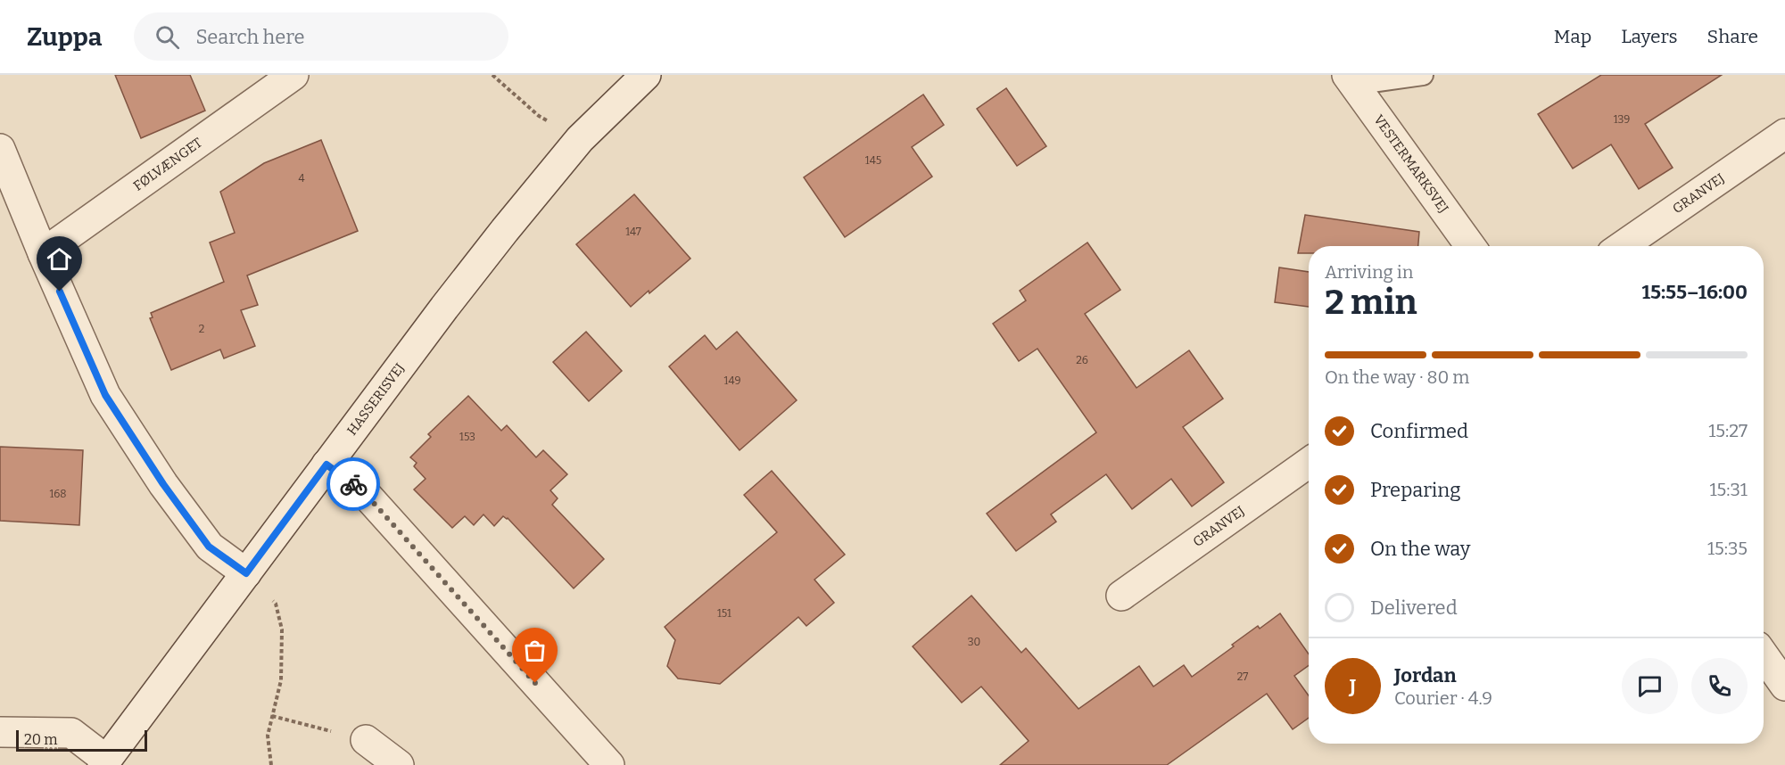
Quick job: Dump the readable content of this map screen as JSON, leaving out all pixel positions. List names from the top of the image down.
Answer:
{
  "streets": {
    "street": [
      "FØLVÆNGET",
      "VESTERMARKSVEJ",
      "GRANVEJ",
      "HASSERISVEJ"
    ]
  },
  "house_numbers": [
    "139",
    "145",
    "4",
    "147",
    "2",
    "26",
    "149",
    "153",
    "168",
    "151",
    "30",
    "27"
  ],
  "scale_bar": "20 m",
  "page": {
    "header": "Zuppa",
    "search": "Search here",
    "nav": ["Map", "Layers", "Share"],
    "heading": ["2 min", "Arriving in", "15:55–16:00"],
    "panel": ["Jordan", "Courier · 4.9"],
    "bar": "On the way · 80 m",
    "list": [
      ["Confirmed", "15:27"],
      ["Preparing", "15:31"],
      ["On the way", "15:35"],
      "Delivered"
    ],
    "round": "J",
    "scale": "20 m"
  }
}
